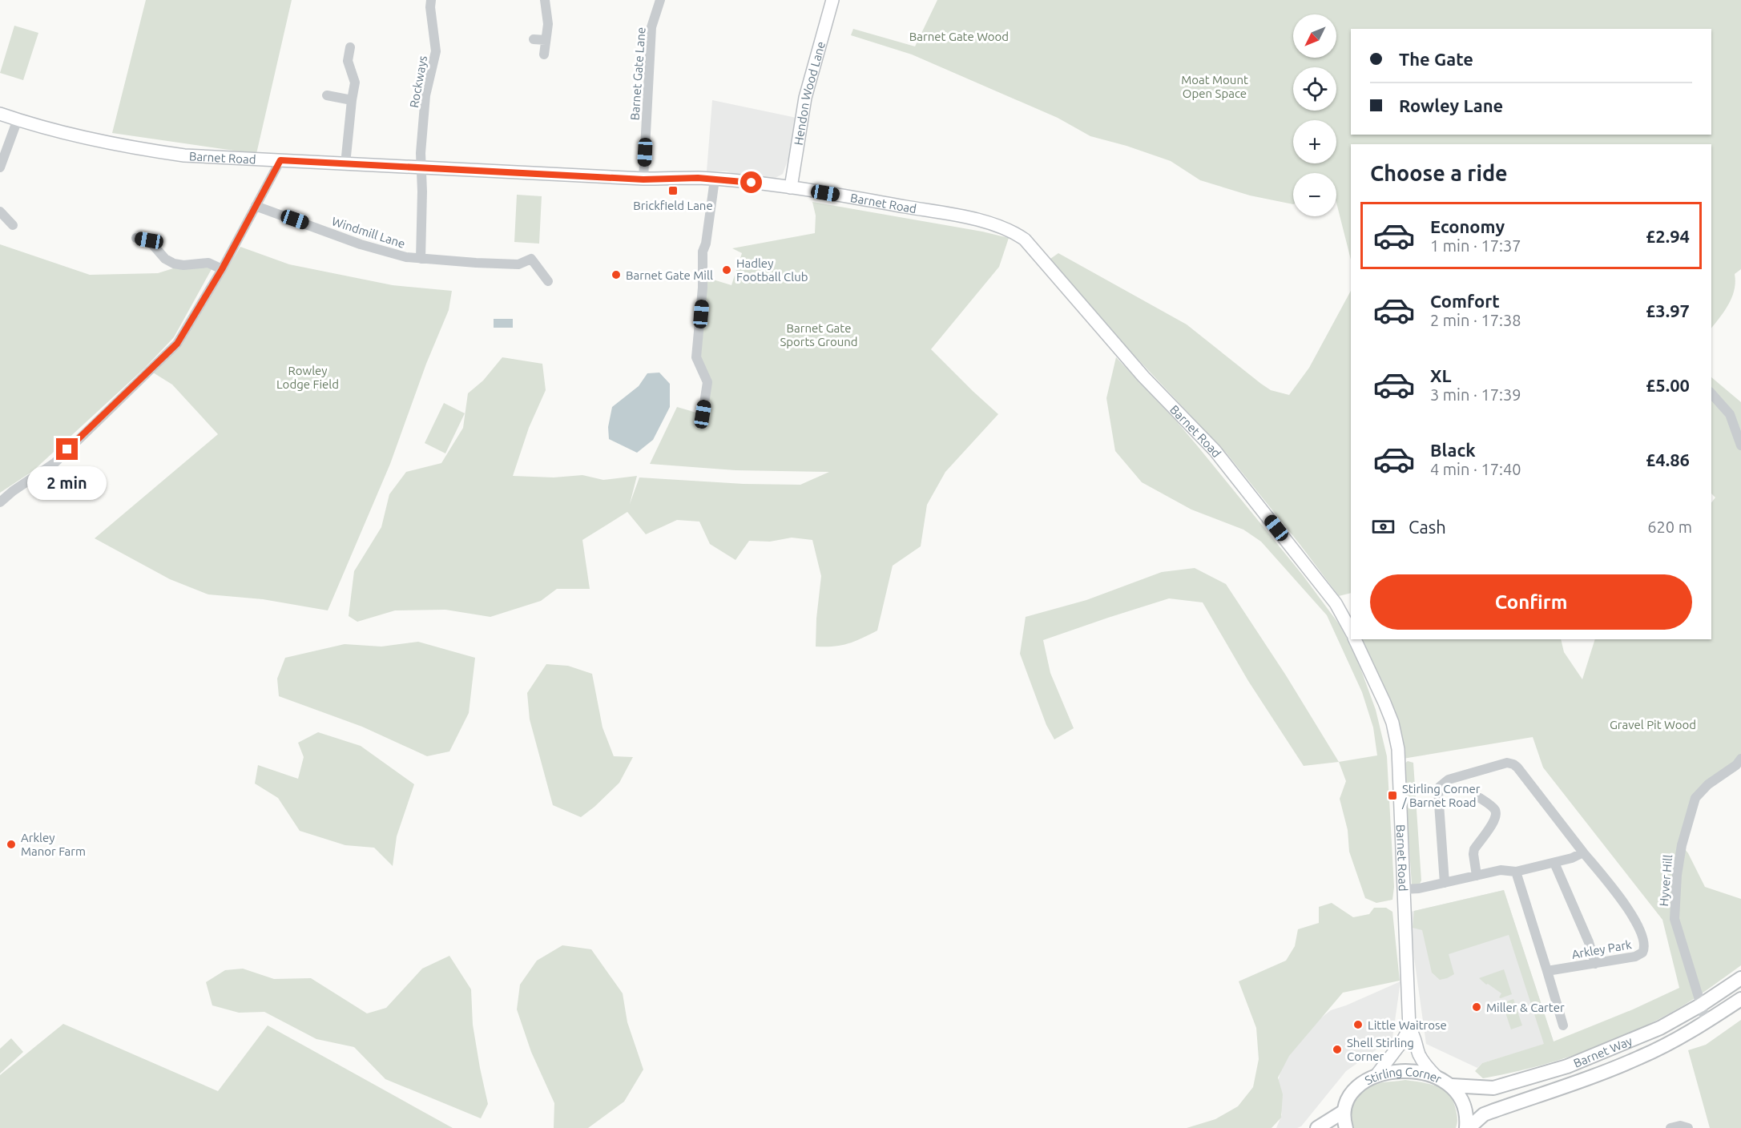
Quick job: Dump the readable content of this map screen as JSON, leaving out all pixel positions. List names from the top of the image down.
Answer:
{
  "streets": {
    "highway": ["Barnet Way", "Stirling Corner"],
    "main road": ["Hendon Wood Lane", "Barnet Road"],
    "street": [
      "Barnet Gate Lane",
      "Rockways",
      "Windmill Lane",
      "Hyver Hill",
      "Arkley Park"
    ]
  },
  "crossings": [
    ["Barnet Gate Lane", "Barnet Road"],
    ["Rockways", "Barnet Road"],
    ["Rockways", "Windmill Lane"],
    ["Hendon Wood Lane", "Barnet Road"],
    ["Barnet Road", "Windmill Lane"],
    ["Barnet Road", "Stirling Corner"],
    ["Hyver Hill", "Barnet Way"],
    ["Barnet Way", "Stirling Corner"]
  ],
  "parks": [
    "Barnet Gate Wood",
    "Moat Mount Open Space",
    "Barnet Gate Sports Ground",
    "Rowley Lodge Field",
    "Gravel Pit Wood"
  ],
  "places": {
    "transit": ["Brickfield Lane", "Stirling Corner / Barnet Road"],
    "other": [
      "Hadley Football Club",
      "Barnet Gate Mill",
      "Arkley Manor Farm",
      "Miller & Carter",
      "Little Waitrose",
      "Shell Stirling Corner"
    ]
  },
  "north": "bottom left",
  "page": {
    "map_buttons": ["+", "−"],
    "banner": ["The Gate", "Rowley Lane"],
    "heading": "Choose a ride",
    "list": [
      {
        "name": "Economy",
        "note": "1 min · 17:37",
        "value": "£2.94"
      },
      {
        "name": "Comfort",
        "note": "2 min · 17:38",
        "value": "£3.97"
      },
      {
        "name": "XL",
        "note": "3 min · 17:39",
        "value": "£5.00"
      },
      {
        "name": "Black",
        "note": "4 min · 17:40",
        "value": "£4.86"
      }
    ],
    "bubble": "2 min",
    "pay": ["Cash", "620 m"],
    "buttons": "Confirm"
  }
}
